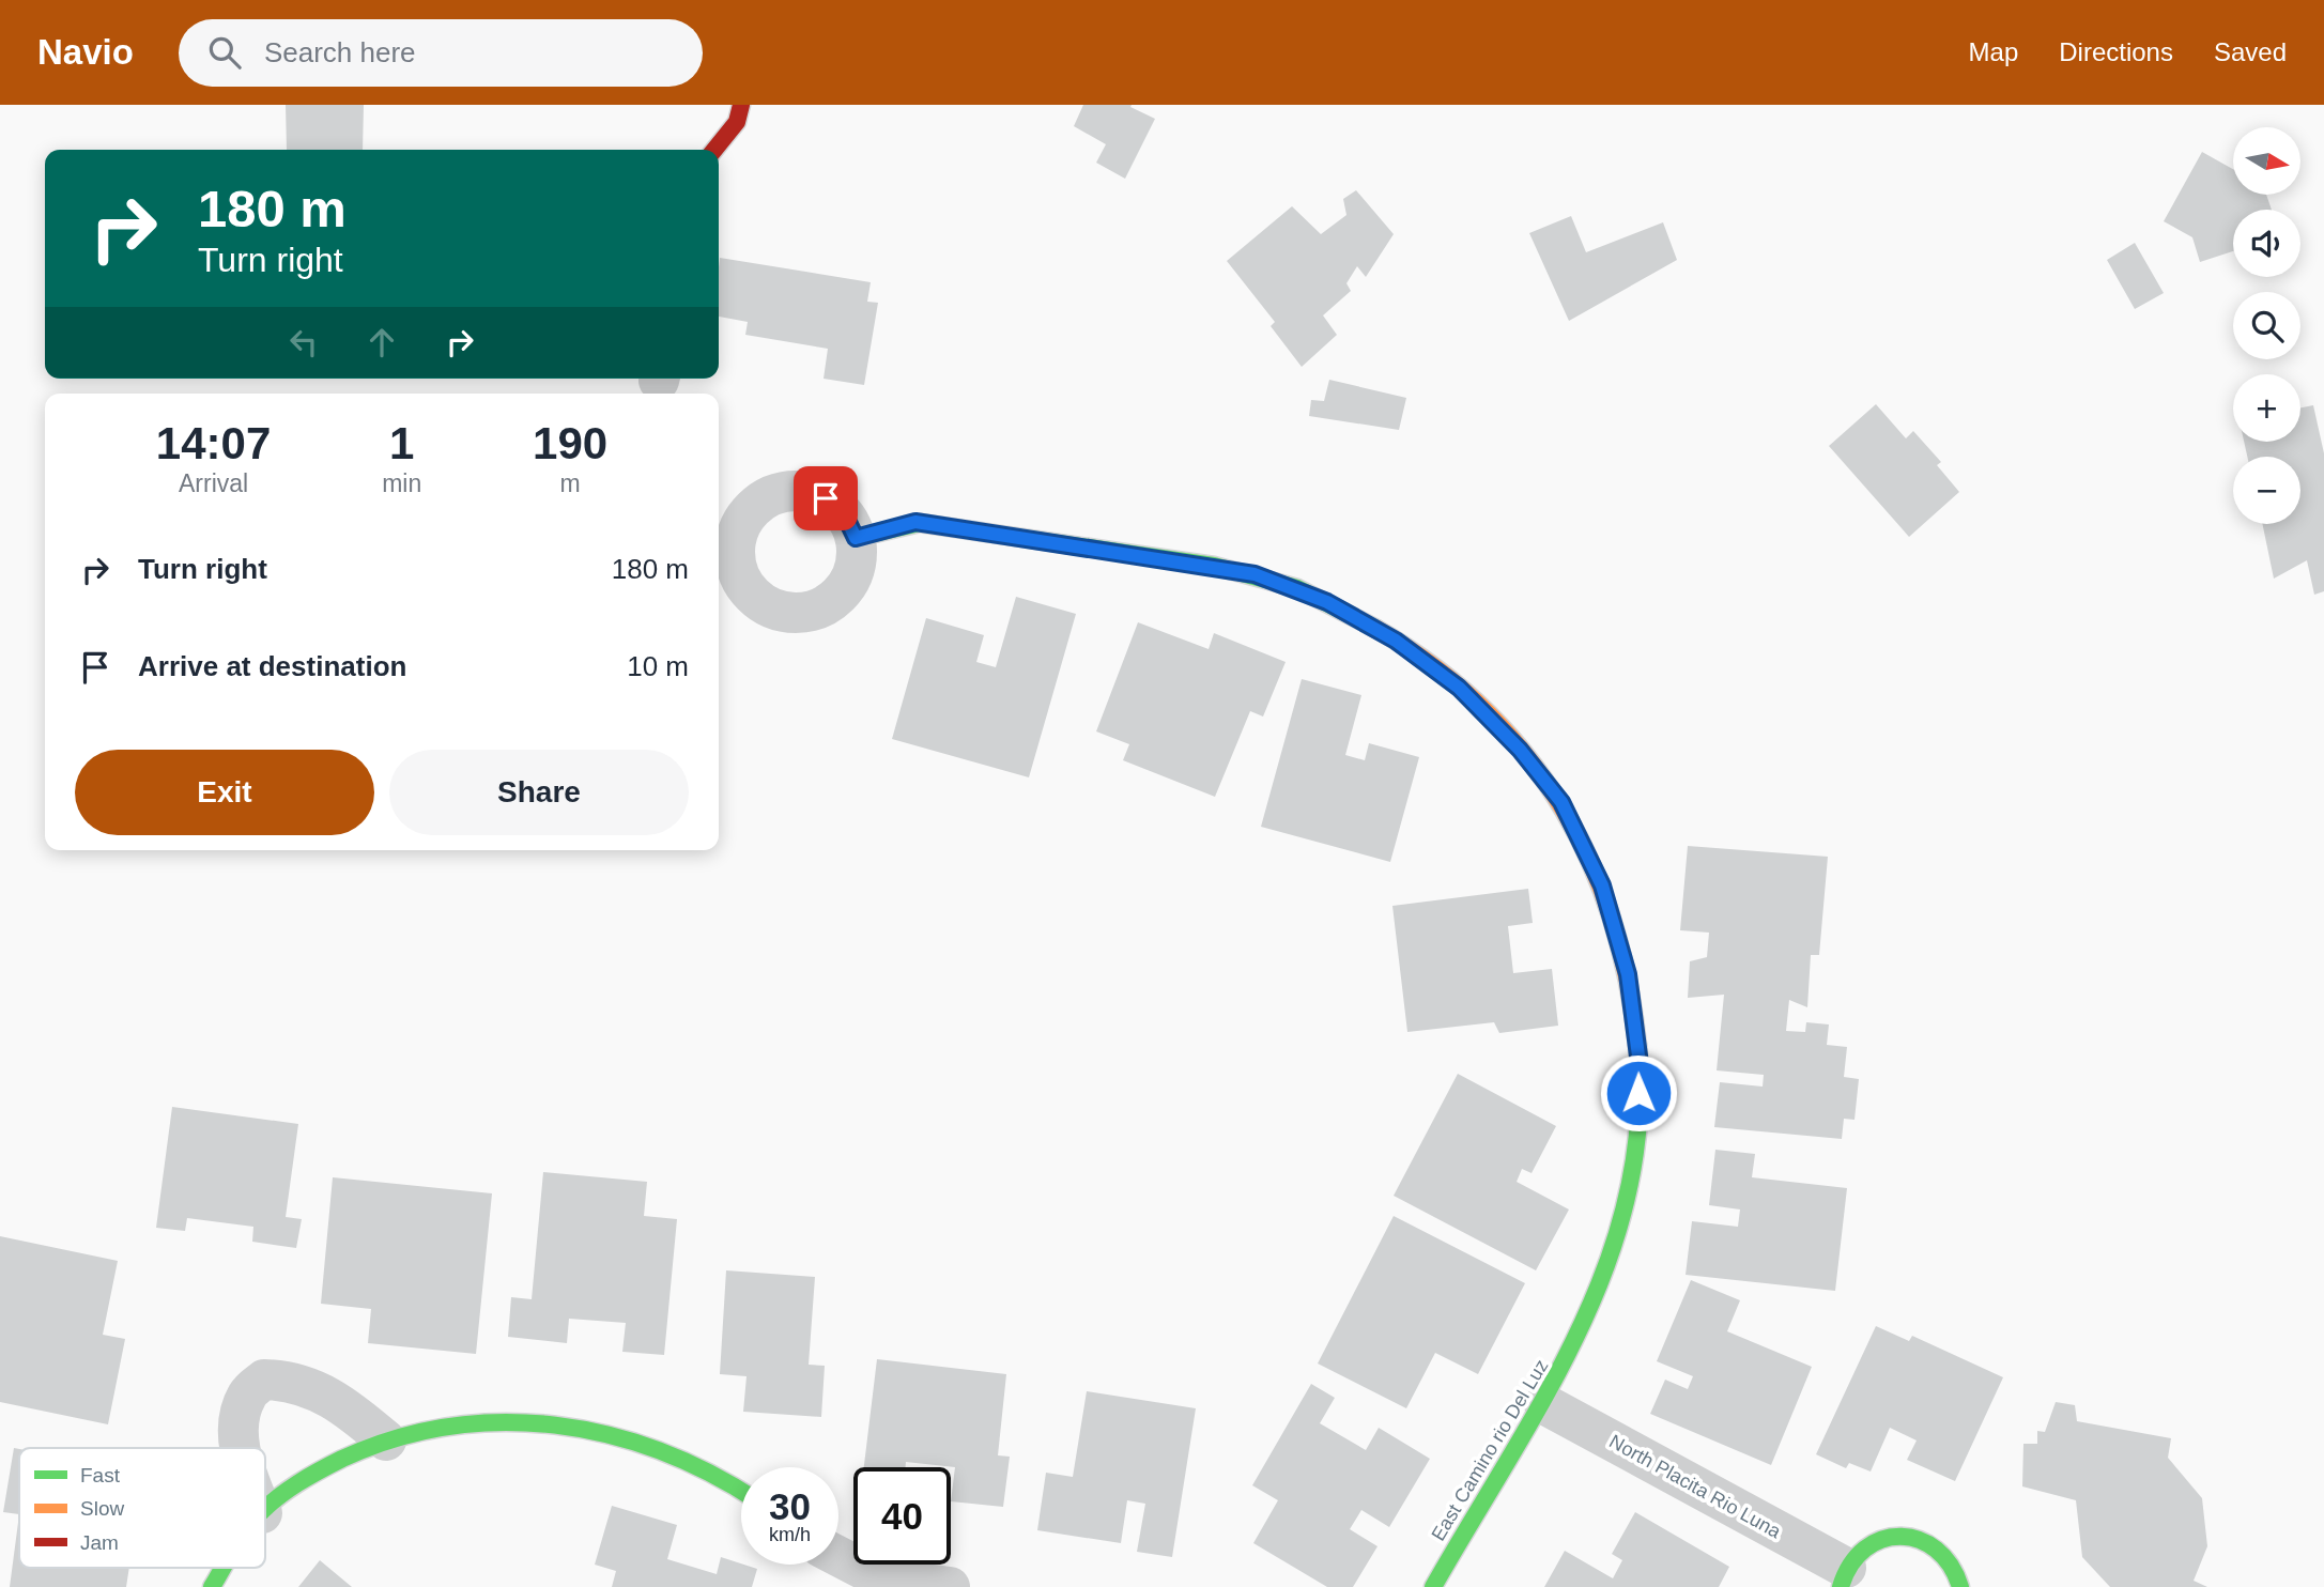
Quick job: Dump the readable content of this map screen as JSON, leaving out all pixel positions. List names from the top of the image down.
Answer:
{
  "streets": {
    "street": ["East Camino rio Del Luz", "North Placita Rio Luna"]
  },
  "crossings": [
    ["East Camino rio Del Luz", "North Placita Rio Luna"]
  ],
  "legend": ["Fast", "Slow", "Jam"],
  "north": "right",
  "page": {
    "header": "Navio",
    "search": "Search here",
    "nav": ["Map", "Directions", "Saved"],
    "map_buttons": ["+", "−"],
    "turn": ["180 m", "Turn right"],
    "eta": [
      "14:07",
      "Arrival",
      "1",
      "min",
      "190",
      "m"
    ],
    "list": [
      {
        "name": "Turn right",
        "value": "180 m"
      },
      {
        "name": "Arrive at destination",
        "value": "10 m"
      }
    ],
    "buttons": ["Exit", "Share"],
    "speed": "30 km/h",
    "limit": "40"
  }
}
